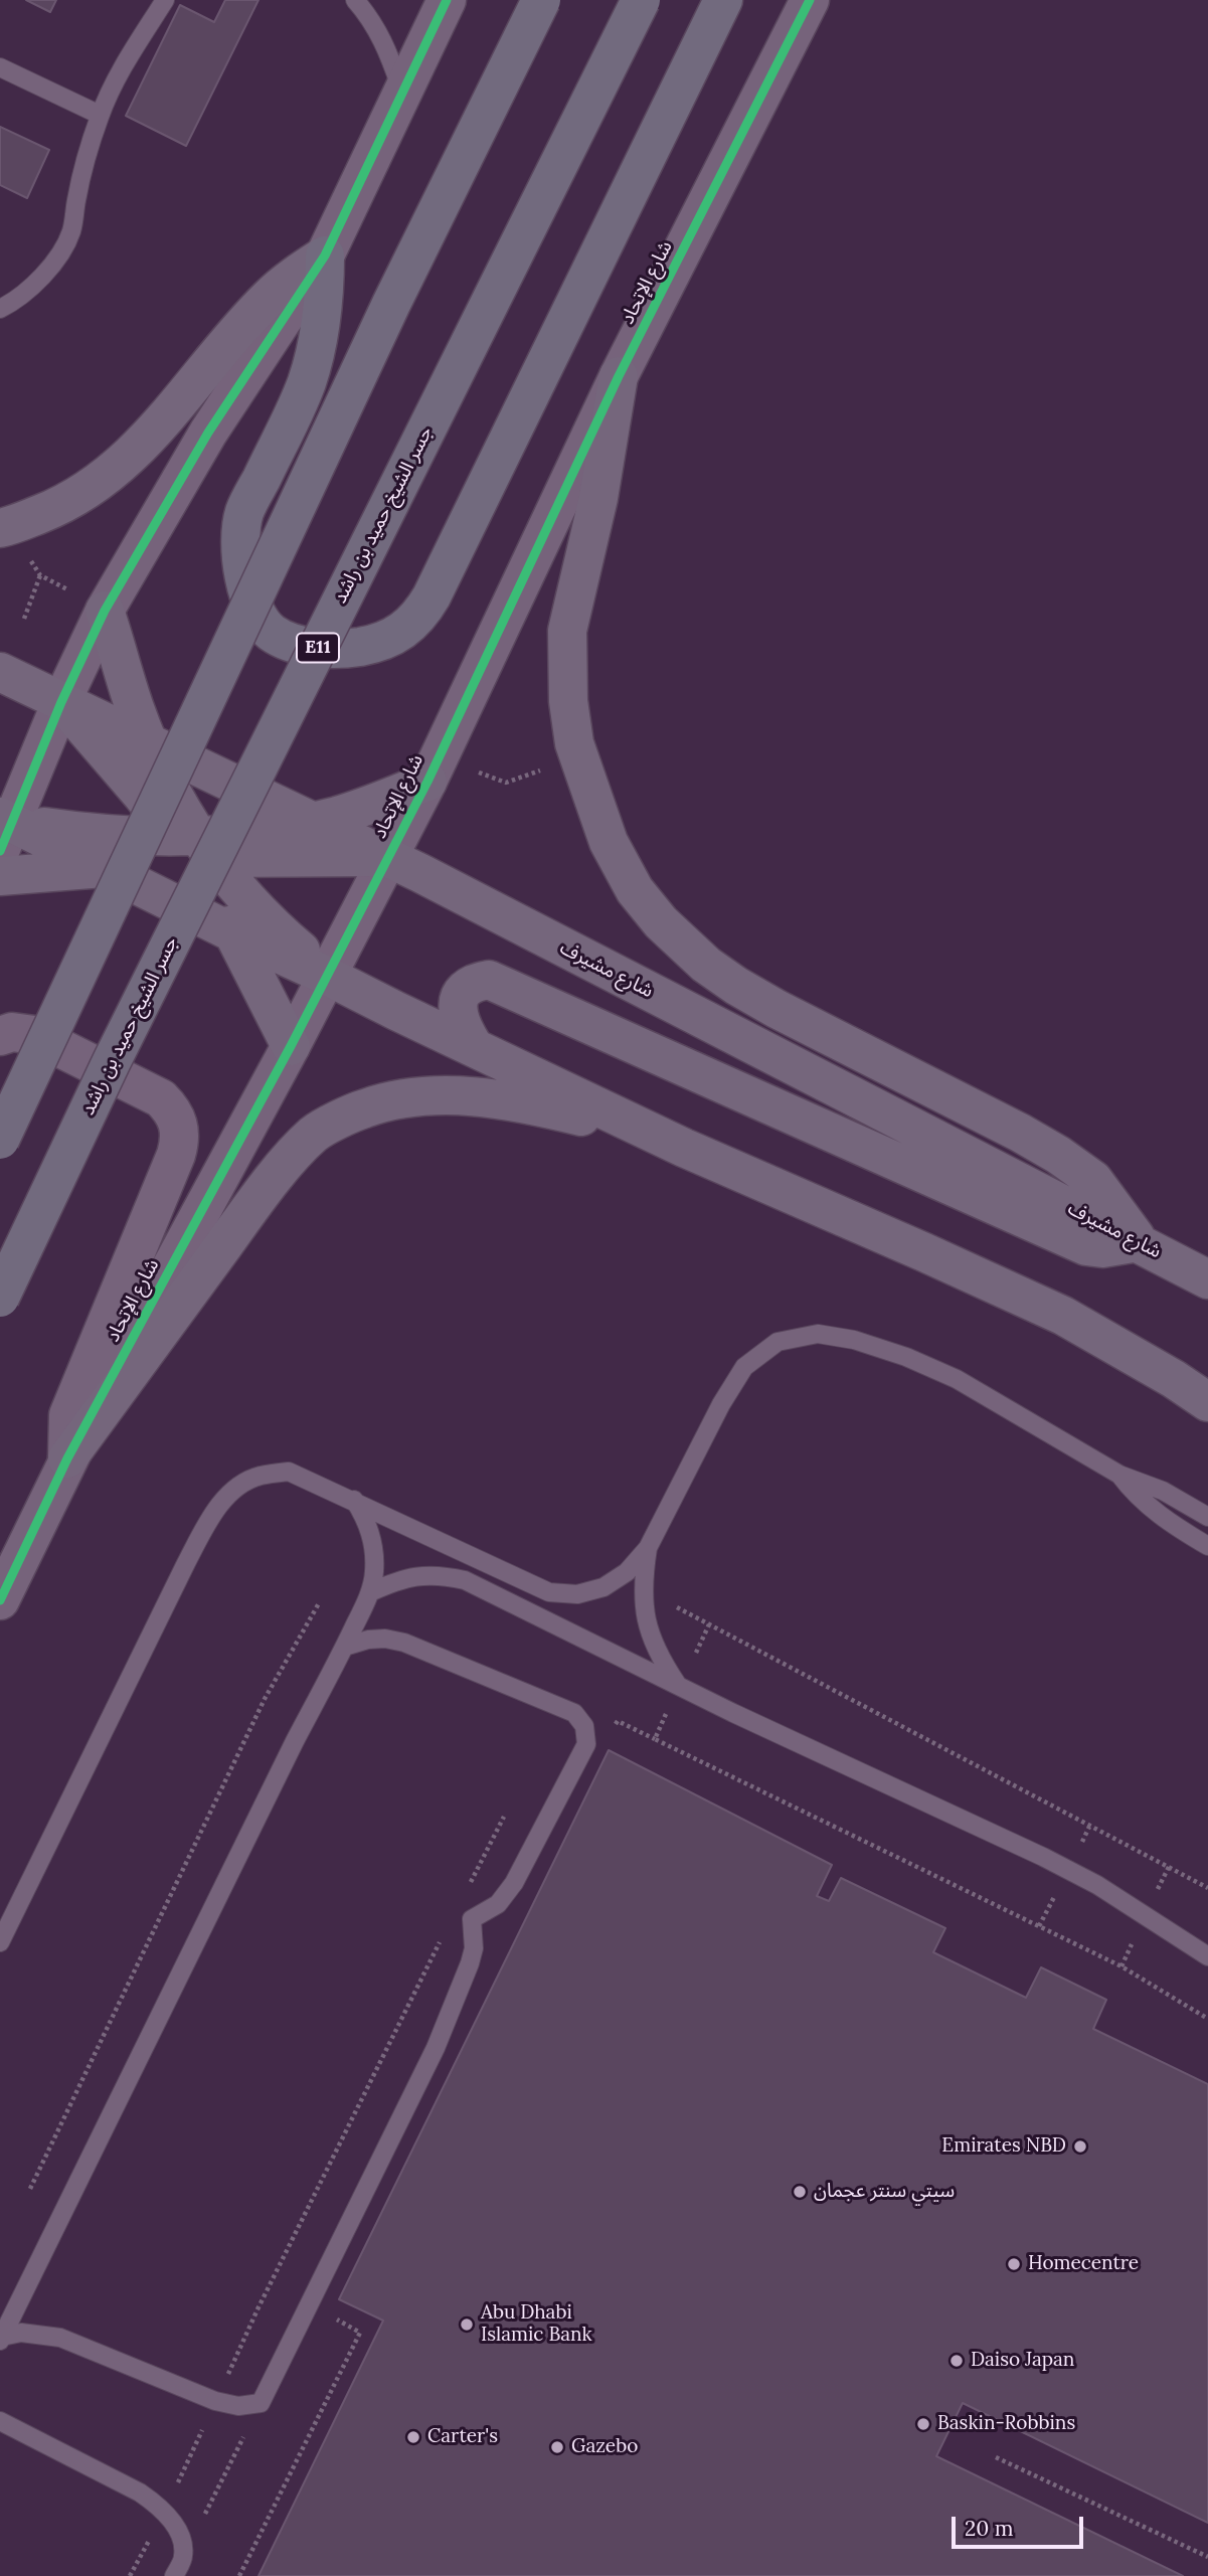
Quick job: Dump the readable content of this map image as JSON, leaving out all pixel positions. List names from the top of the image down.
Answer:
{
  "streets": {
    "highway": ["جسر الشيخ حميد بن راشد", "E11"],
    "main road": ["شارع مشيرف"],
    "street": ["شارع الإتحاد"]
  },
  "crossings": [
    ["شارع الإتحاد", "شارع مشيرف"]
  ],
  "places": [
    "Emirates NBD",
    "سيتي سنتر عجمان",
    "Homecentre",
    "Abu Dhabi Islamic Bank",
    "Daiso Japan",
    "Baskin-Robbins",
    "Carter's",
    "Gazebo"
  ],
  "scale_bar": "20 m"
}
